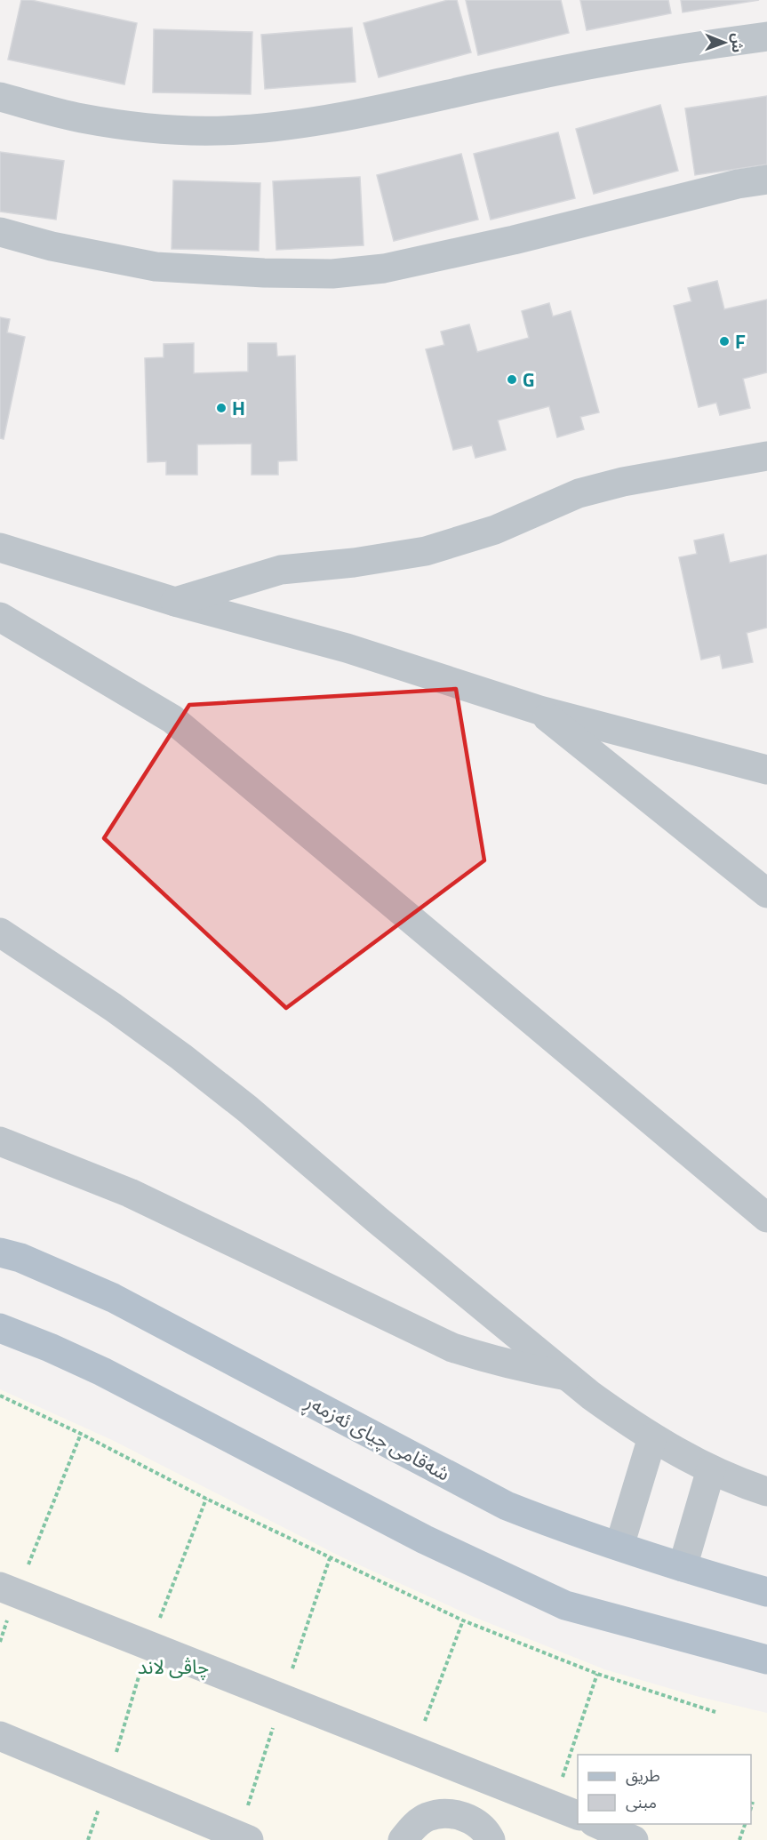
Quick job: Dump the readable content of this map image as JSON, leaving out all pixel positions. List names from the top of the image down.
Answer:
{
  "streets": {
    "main road": ["شەقامی چیای ئەزمەڕ"]
  },
  "parks": ["چاڤی لاند"],
  "places": ["F", "G", "H"],
  "legend": ["طريق", "مبنى"],
  "north": "right"
}
